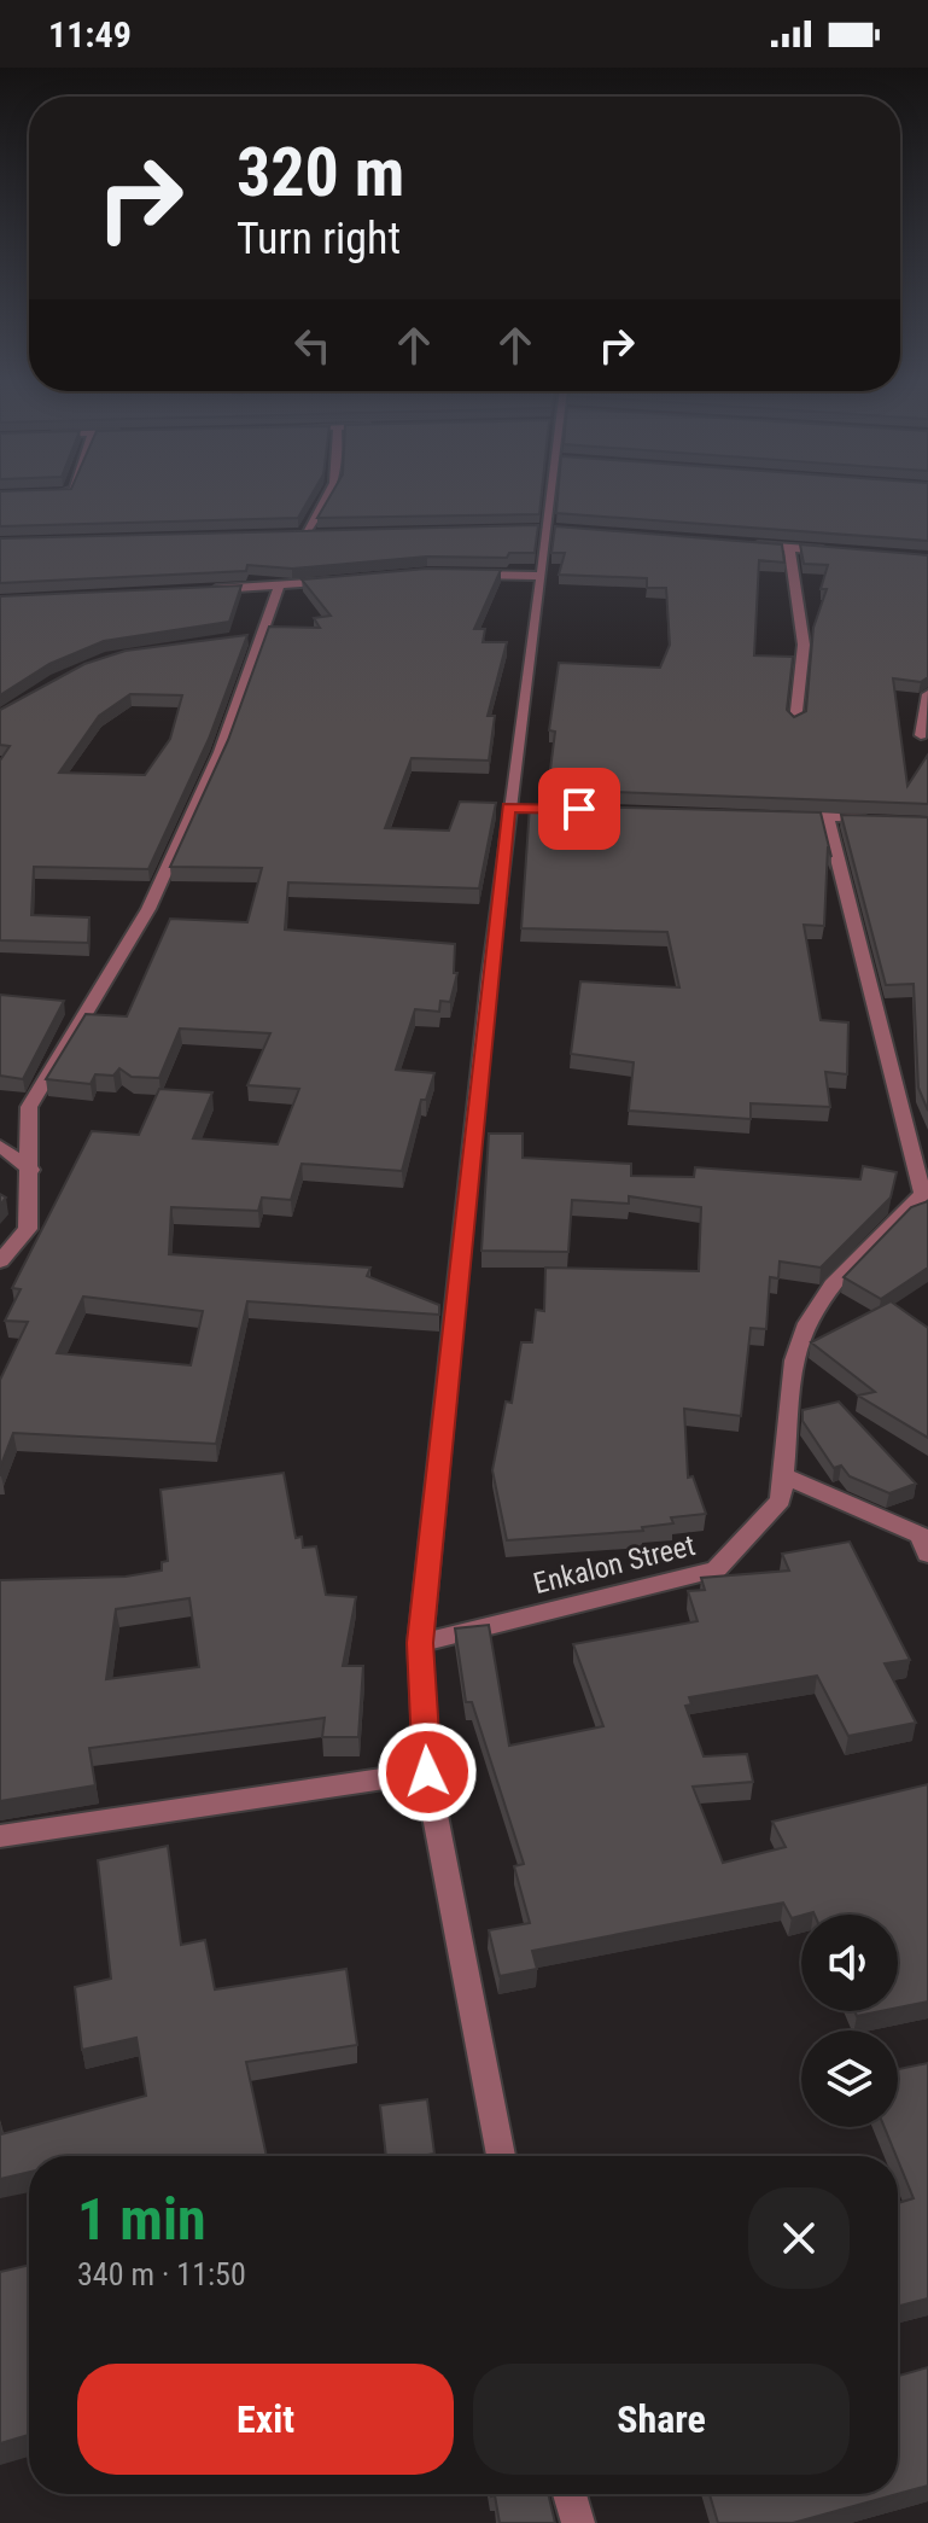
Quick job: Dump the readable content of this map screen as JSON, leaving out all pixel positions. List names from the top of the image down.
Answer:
{
  "streets": {
    "street": ["Enkalon Street"]
  },
  "page": {
    "status": "11:49",
    "turn": ["320 m", "Turn right"],
    "heading": ["1 min", "340 m · 11:50"],
    "buttons": ["Exit", "Share"]
  }
}
